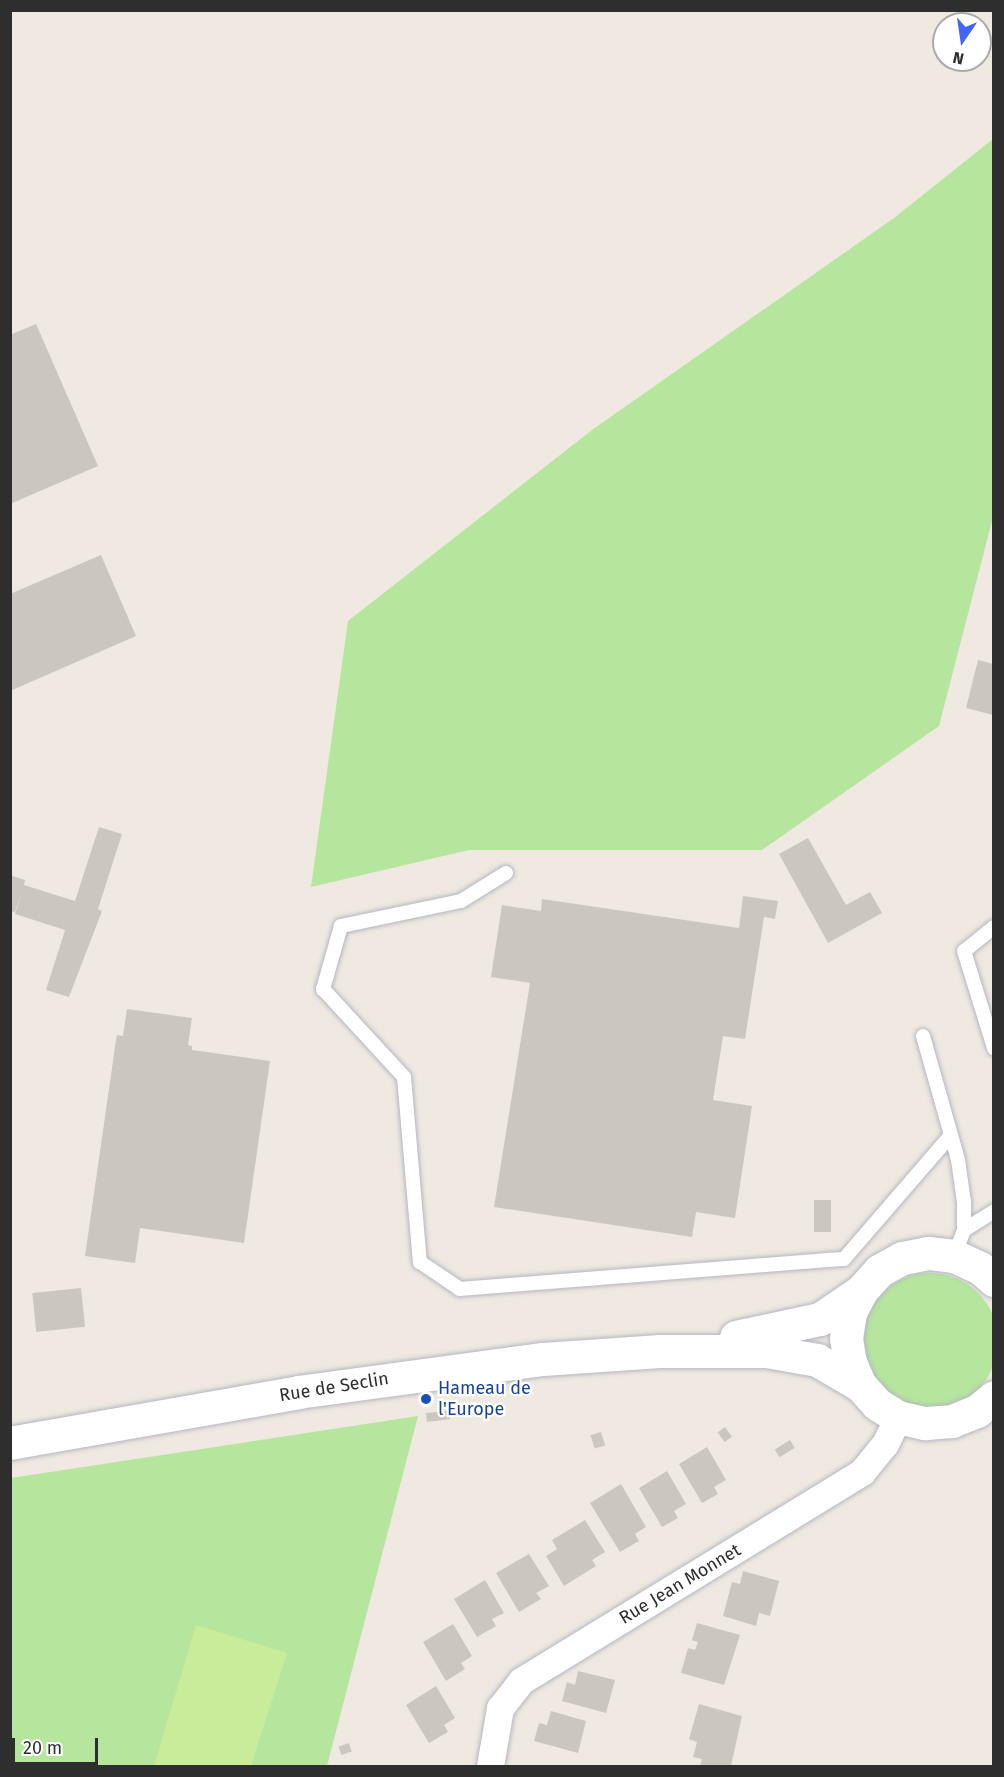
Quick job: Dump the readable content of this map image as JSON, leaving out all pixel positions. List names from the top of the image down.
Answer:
{
  "streets": {
    "main road": ["Rue de Seclin"],
    "street": ["Rue Jean Monnet"]
  },
  "places": ["Hameau de l'Europe"],
  "scale_bar": "20 m",
  "north": "bottom"
}
